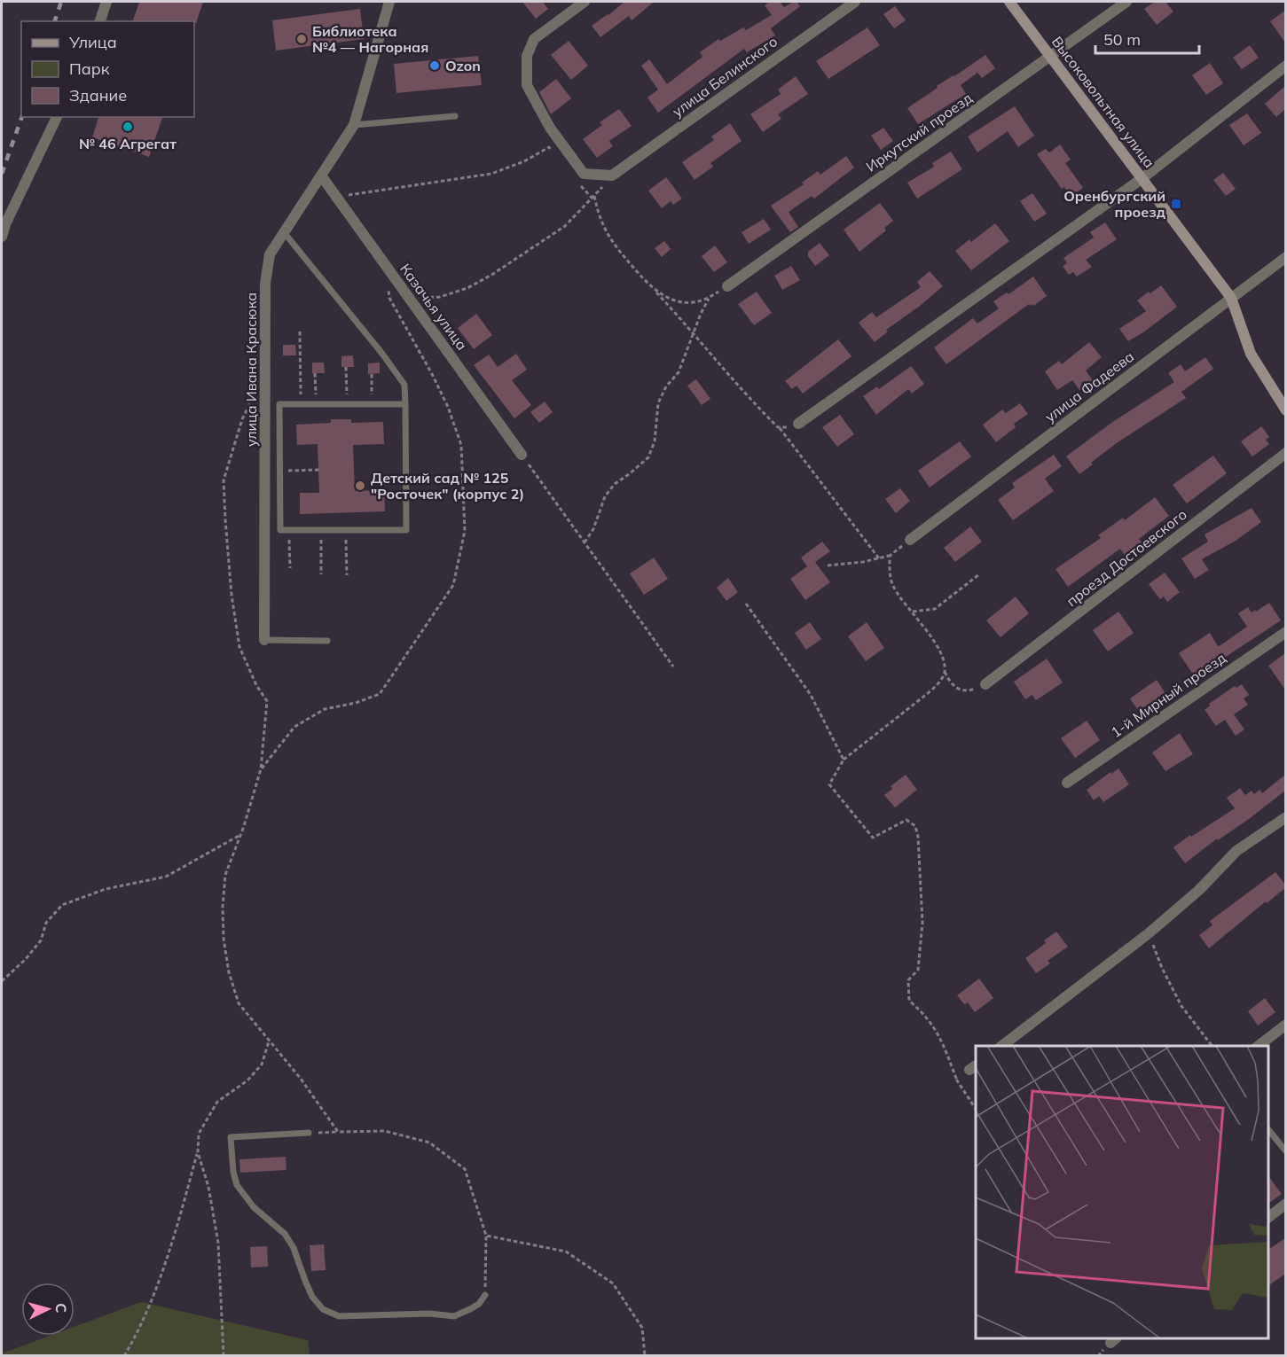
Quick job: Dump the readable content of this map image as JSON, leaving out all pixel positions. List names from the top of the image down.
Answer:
{
  "streets": {
    "street": [
      "улица Белинского",
      "Высоковольтная улица",
      "Иркутский проезд",
      "Казачья улица",
      "улица Ивана Красюка",
      "улица Фадеева",
      "проезд Достоевского",
      "1-й Мирный проезд"
    ]
  },
  "crossings": [
    ["Высоковольтная улица", "Иркутский проезд"],
    ["Высоковольтная улица", "улица Фадеева"],
    ["Казачья улица", "улица Ивана Красюка"]
  ],
  "places": {
    "other": [
      "Библиотека №4 — Нагорная",
      "Ozon",
      "№ 46 Агрегат",
      "Детский сад № 125 \"Росточек\" (корпус 2)"
    ],
    "transit": ["Оренбургский проезд"]
  },
  "legend": ["Улица", "Парк", "Здание"],
  "scale_bar": "50 m",
  "north": "right"
}
